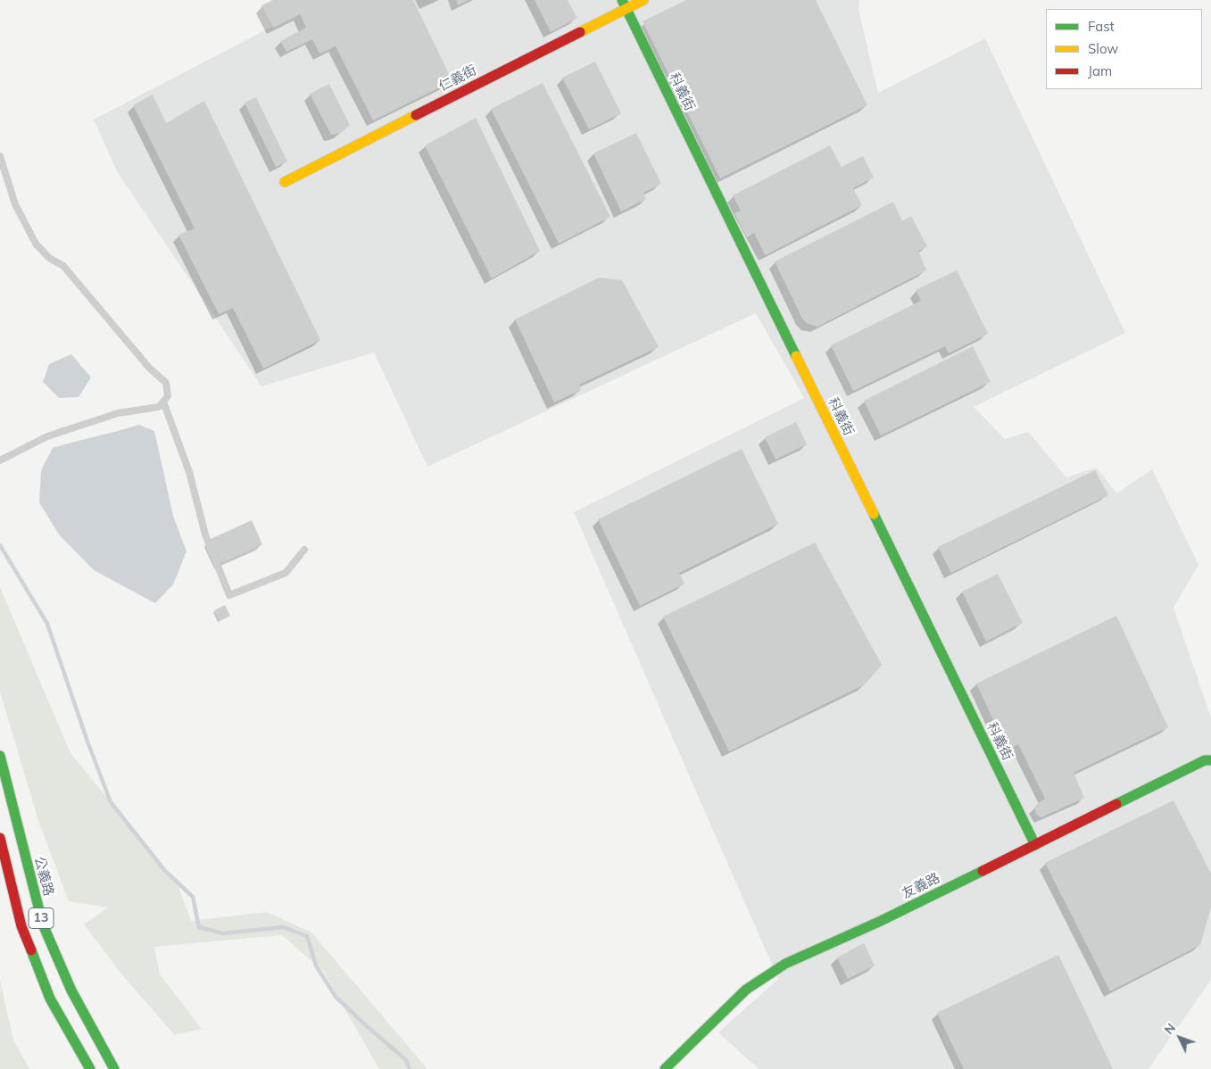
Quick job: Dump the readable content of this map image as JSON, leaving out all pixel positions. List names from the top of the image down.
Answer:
{
  "streets": {
    "street": [
      "仁義街",
      "科義街",
      "公義路",
      "友義路",
      "13"
    ]
  },
  "crossings": [
    ["仁義街", "科義街"],
    ["科義街", "友義路"]
  ],
  "legend": ["Fast", "Slow", "Jam"],
  "north": "top left"
}
